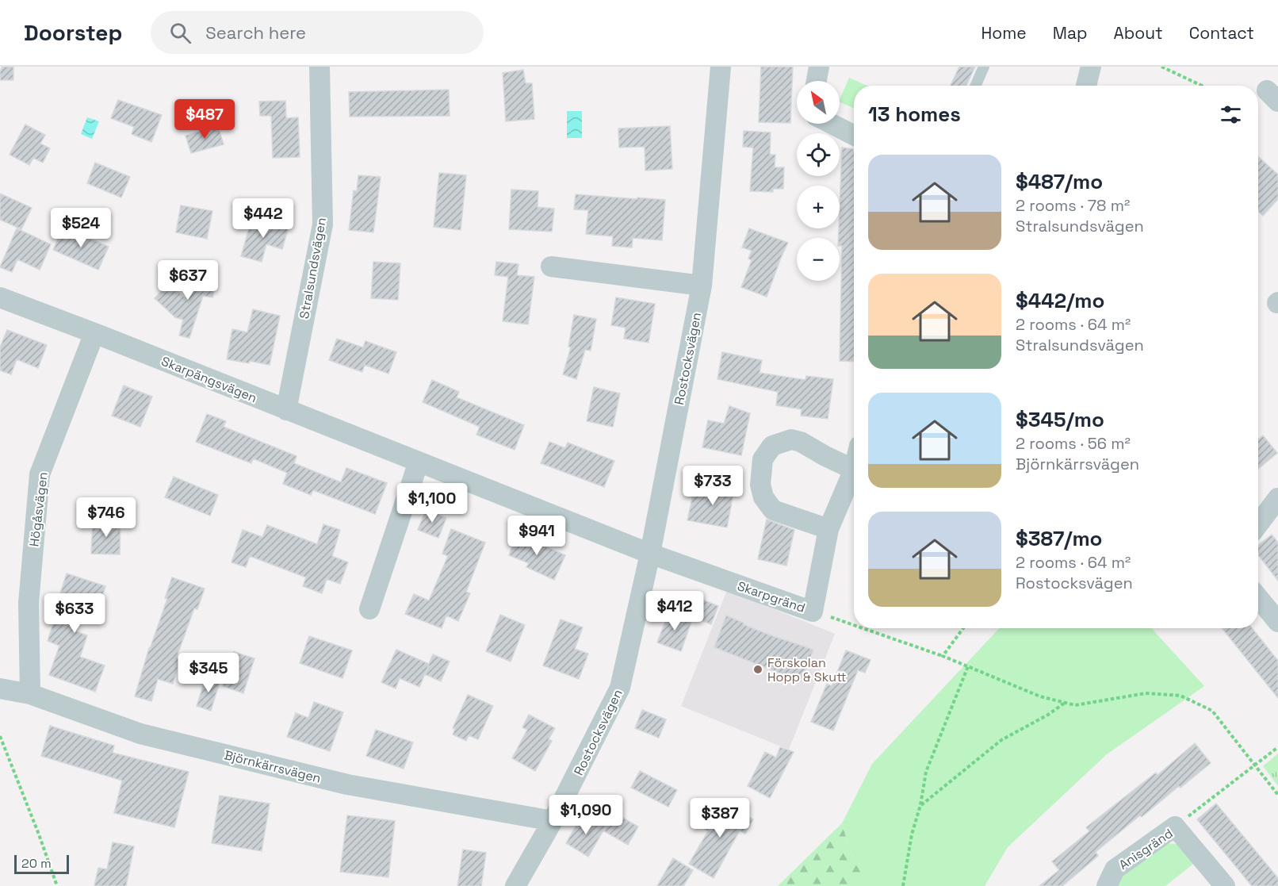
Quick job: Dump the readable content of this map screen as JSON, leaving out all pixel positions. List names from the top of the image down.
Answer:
{
  "streets": {
    "street": [
      "Stralsundsvägen",
      "Rostocksvägen",
      "Skarpängsvägen",
      "Högåsvägen",
      "Skarpgränd",
      "Björnkärrsvägen",
      "Anisgränd"
    ]
  },
  "crossings": [
    ["Stralsundsvägen", "Skarpängsvägen"],
    ["Rostocksvägen", "Skarpängsvägen"],
    ["Rostocksvägen", "Skarpgränd"],
    ["Rostocksvägen", "Björnkärrsvägen"],
    ["Skarpängsvägen", "Högåsvägen"],
    ["Skarpängsvägen", "Skarpgränd"],
    ["Högåsvägen", "Björnkärrsvägen"]
  ],
  "places": ["Förskolan Hopp & Skutt"],
  "scale_bar": "20 m",
  "north": "top left",
  "page": {
    "header": "Doorstep",
    "search": "Search here",
    "nav": [
      "Home",
      "Map",
      "About",
      "Contact"
    ],
    "map_buttons": ["+", "−"],
    "heading": "13 homes",
    "price": [
      "$487",
      "$442",
      "$524",
      "$637",
      "$733",
      "$1,100",
      "$746",
      "$941",
      "$412",
      "$633",
      "$345",
      "$1,090",
      "$387"
    ],
    "list": [
      {
        "name": "$487/mo",
        "note": "2 rooms · 78 m² · Stralsundsvägen"
      },
      {
        "name": "$442/mo",
        "note": "2 rooms · 64 m² · Stralsundsvägen"
      },
      {
        "name": "$345/mo",
        "note": "2 rooms · 56 m² · Björnkärrsvägen"
      },
      {
        "name": "$387/mo",
        "note": "2 rooms · 64 m² · Rostocksvägen"
      }
    ],
    "scale": "20 m"
  }
}
